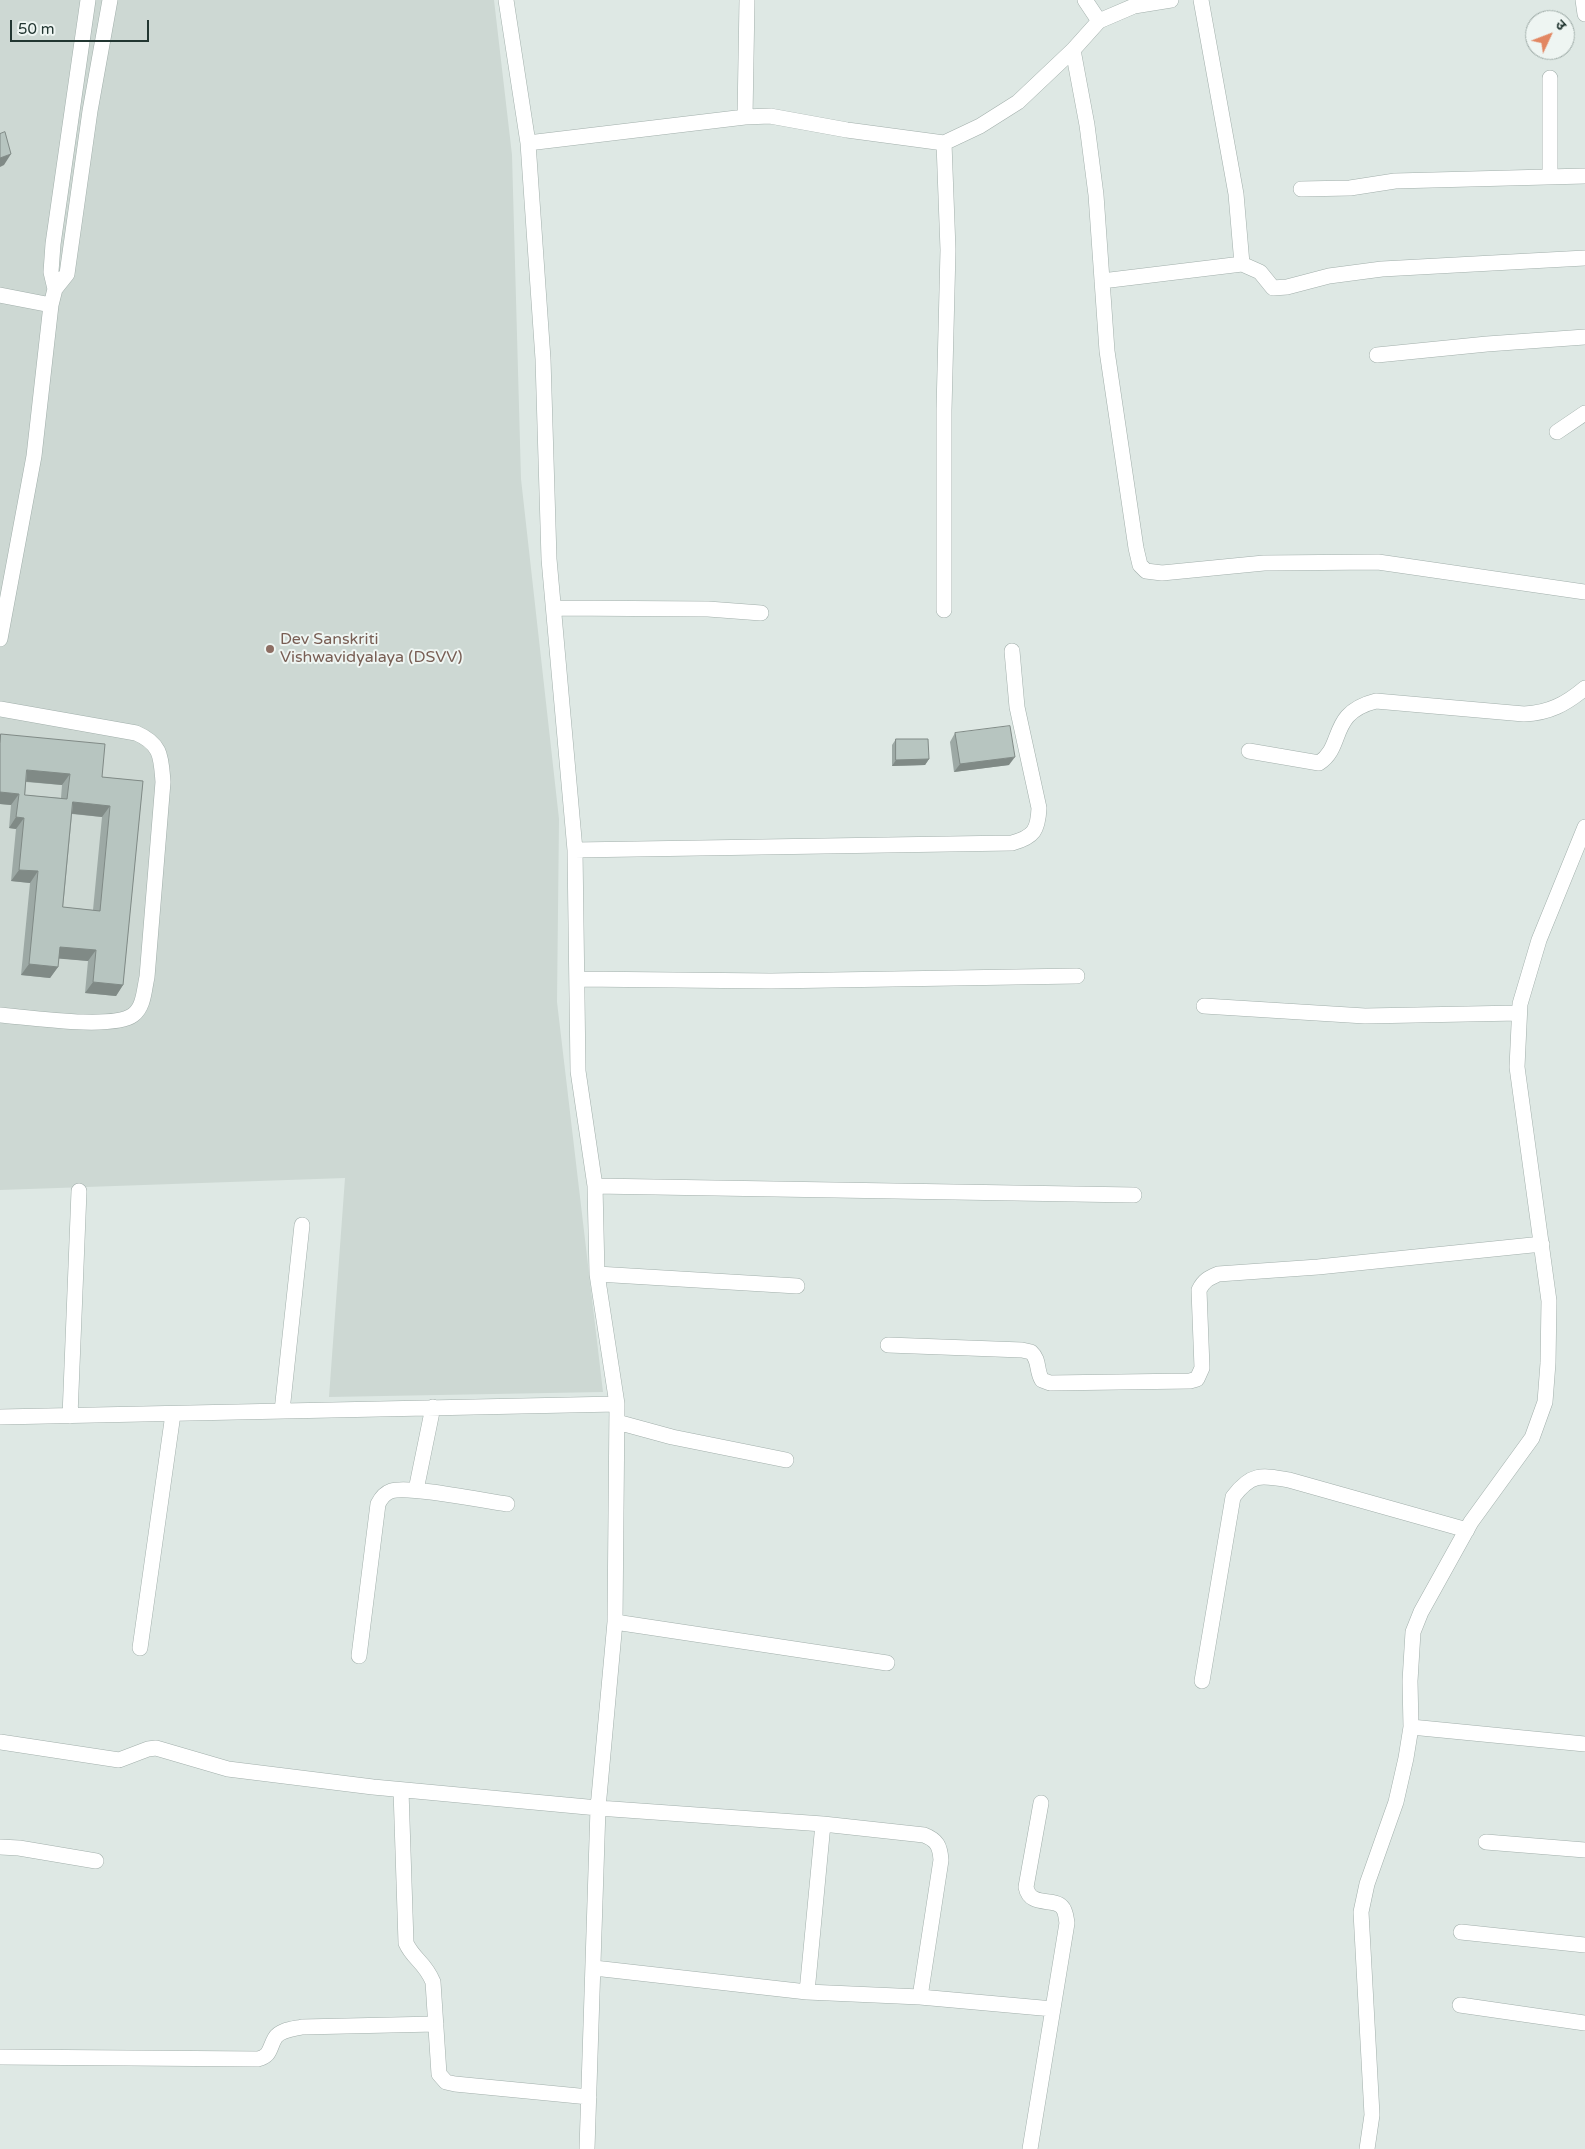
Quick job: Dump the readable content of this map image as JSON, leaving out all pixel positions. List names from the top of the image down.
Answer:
{
  "places": ["Dev Sanskriti Vishwavidyalaya (DSVV)"],
  "scale_bar": "50 m",
  "north": "top right"
}
